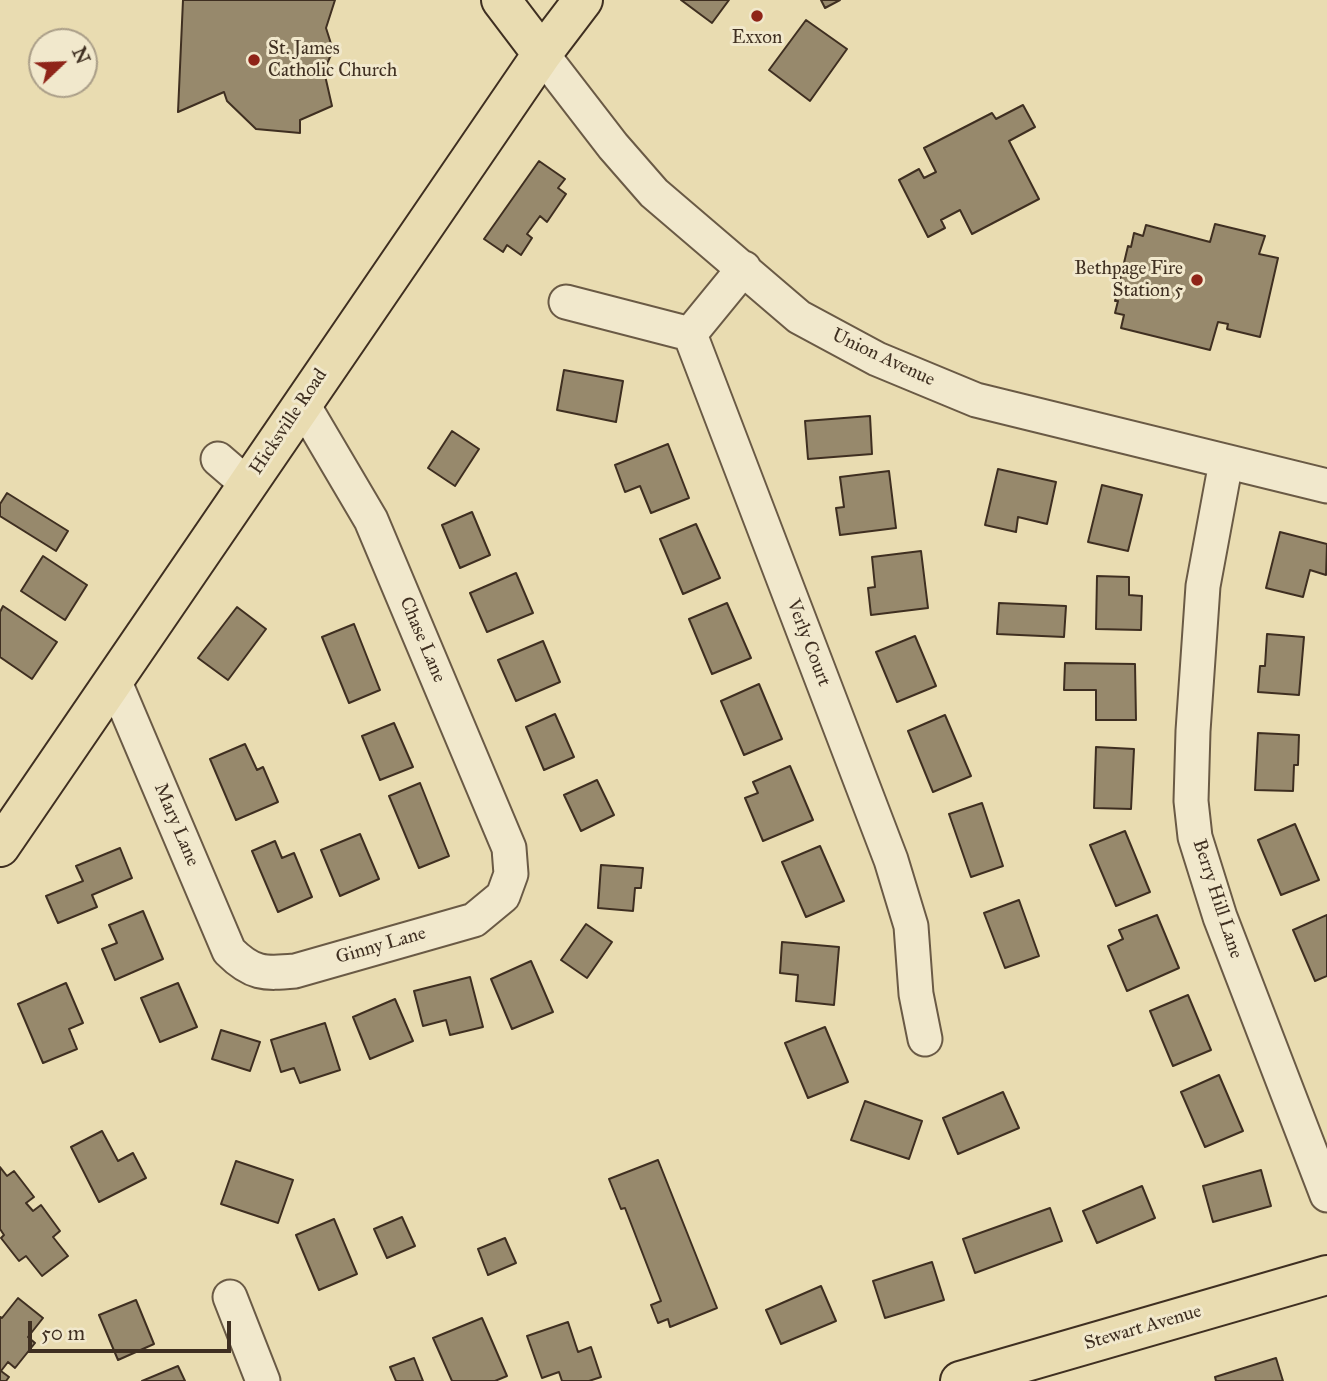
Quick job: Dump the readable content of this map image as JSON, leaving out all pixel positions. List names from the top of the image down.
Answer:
{
  "streets": {
    "main road": ["Hicksville Road", "Stewart Avenue"],
    "street": [
      "Union Avenue",
      "Chase Lane",
      "Verly Court",
      "Mary Lane",
      "Berry Hill Lane",
      "Ginny Lane"
    ]
  },
  "crossings": [
    ["Union Avenue", "Hicksville Road"],
    ["Union Avenue", "Berry Hill Lane"],
    ["Hicksville Road", "Chase Lane"],
    ["Hicksville Road", "Mary Lane"],
    ["Chase Lane", "Ginny Lane"],
    ["Mary Lane", "Ginny Lane"]
  ],
  "places": ["Exxon", "St. James Catholic Church", "Bethpage Fire Station 5"],
  "scale_bar": "50 m",
  "north": "top right"
}
